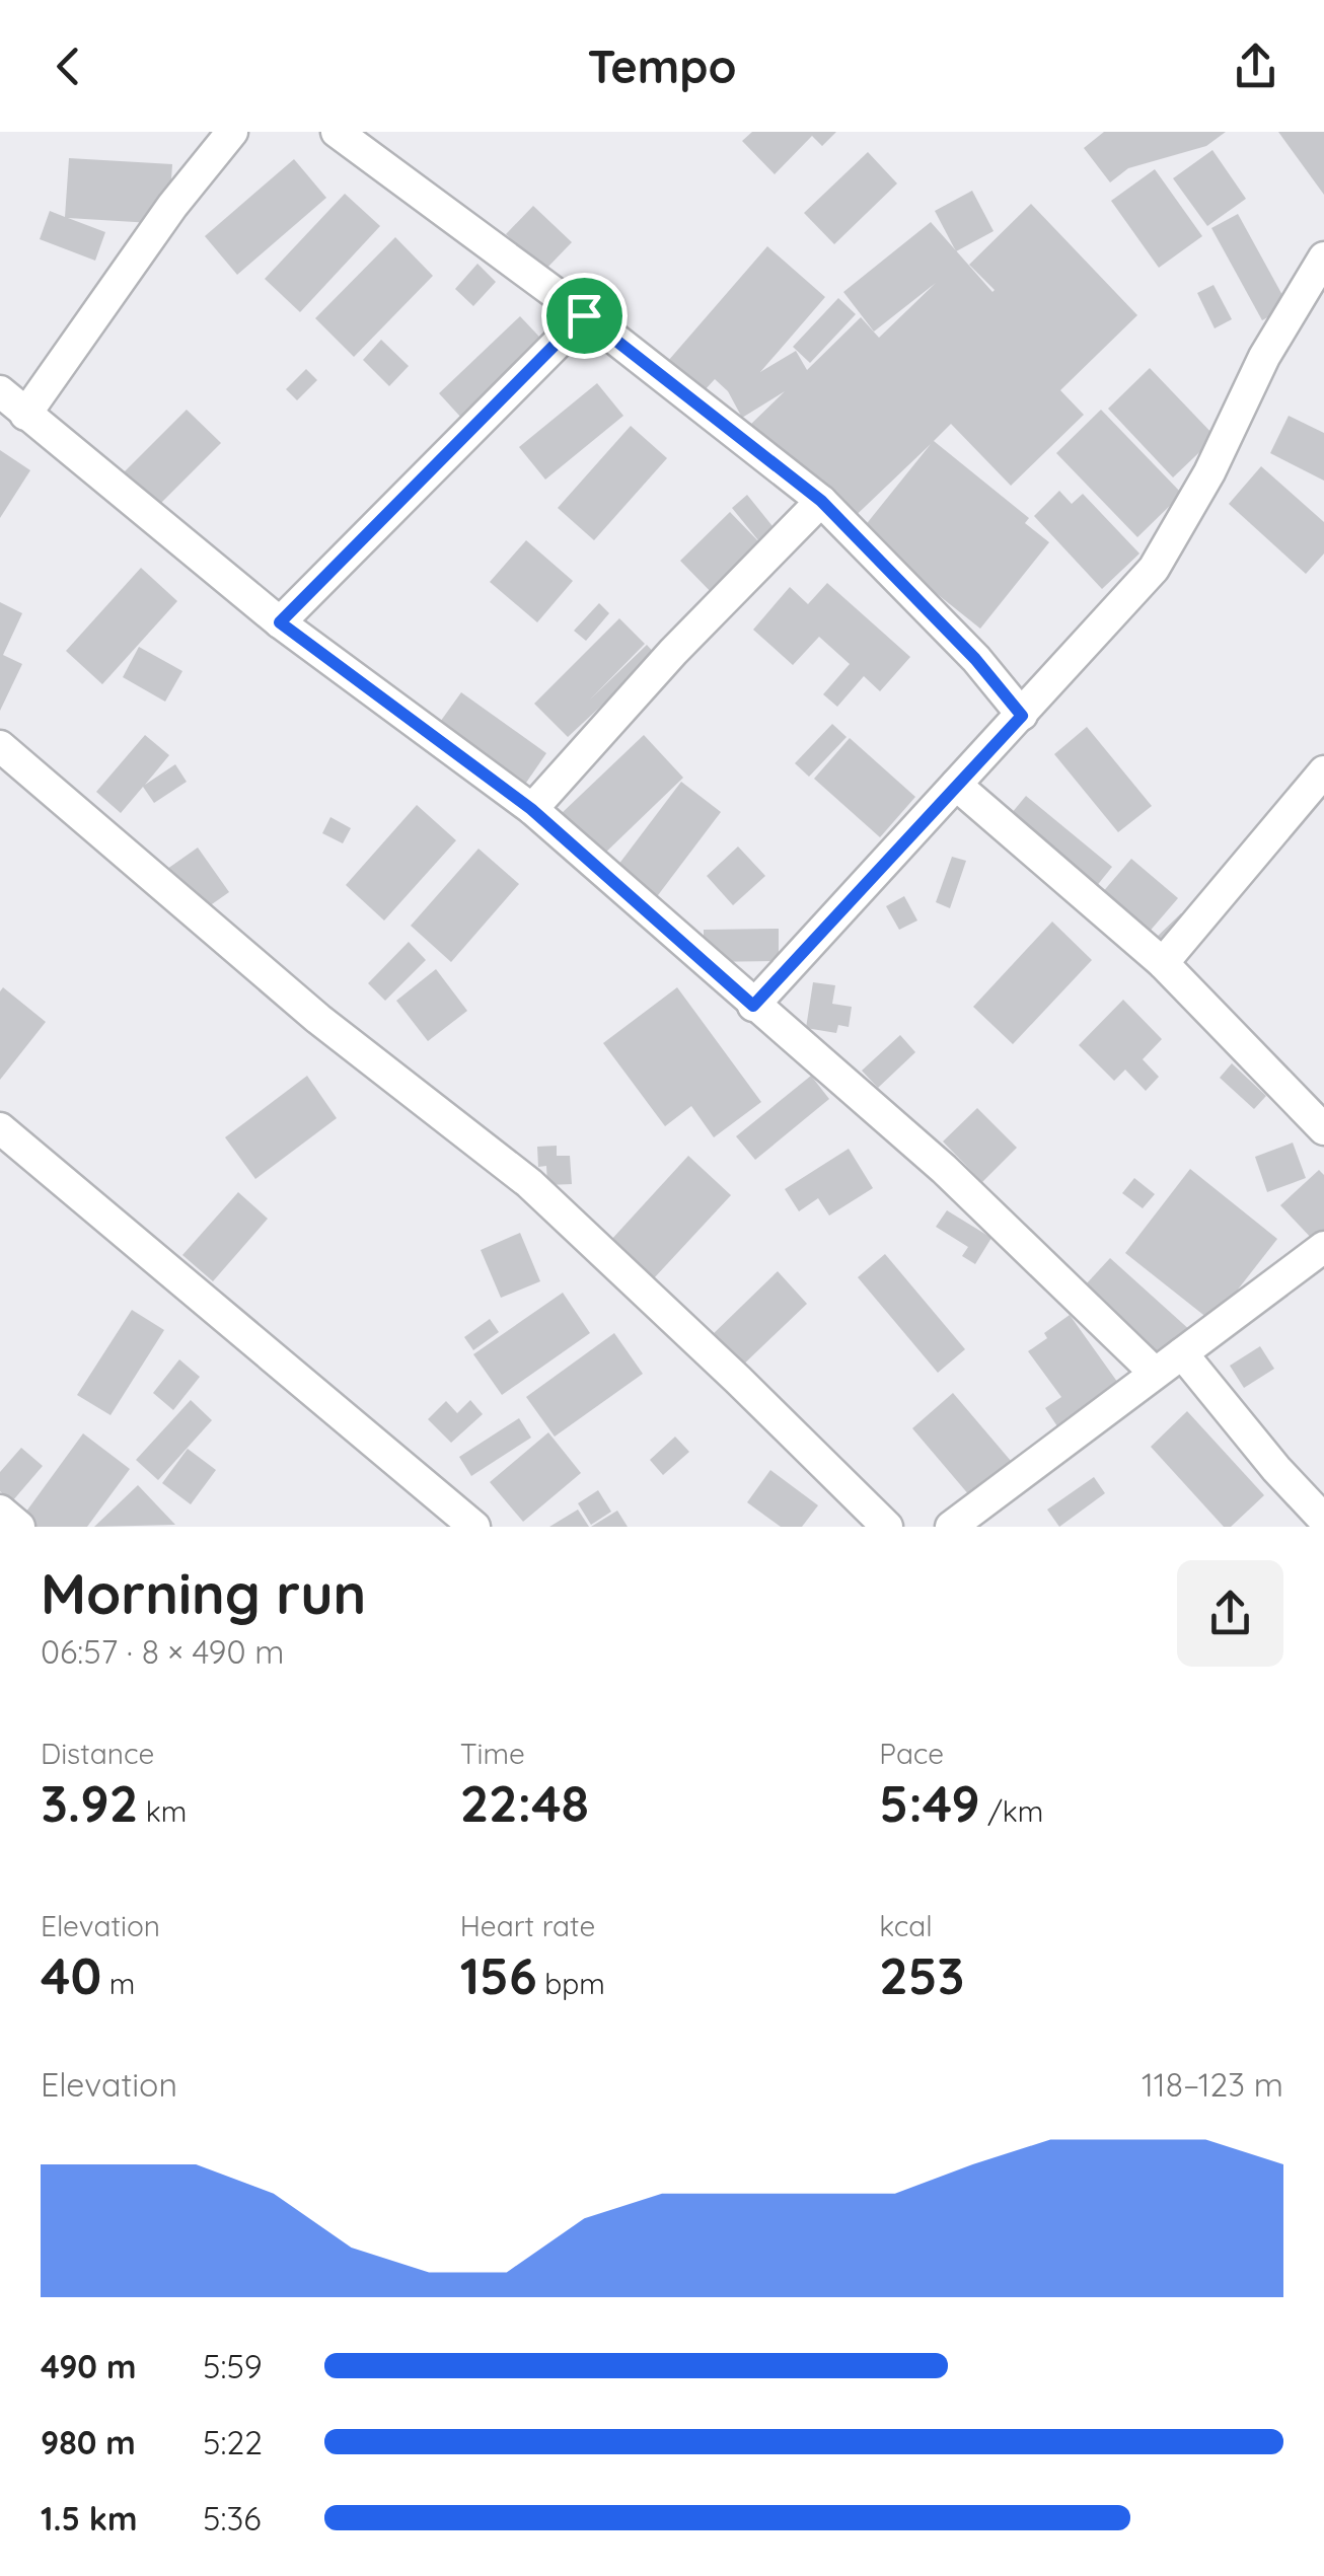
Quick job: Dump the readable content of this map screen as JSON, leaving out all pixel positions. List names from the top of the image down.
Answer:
{
  "page": {
    "header": "Tempo",
    "heading": ["Morning run", "06:57 · 8 × 490 m"],
    "stats": [
      ["Distance", "3.92 km"],
      ["Time", "22:48"],
      ["Pace", "5:49 /km"],
      ["Elevation", "40 m"],
      ["Heart rate", "156 bpm"],
      ["kcal", "253"]
    ],
    "chart": ["Elevation", "118–123 m"],
    "list": [
      {
        "name": "490 m",
        "note": "5:59"
      },
      {
        "name": "980 m",
        "note": "5:22"
      },
      {
        "name": "1.5 km",
        "note": "5:36"
      }
    ]
  }
}
